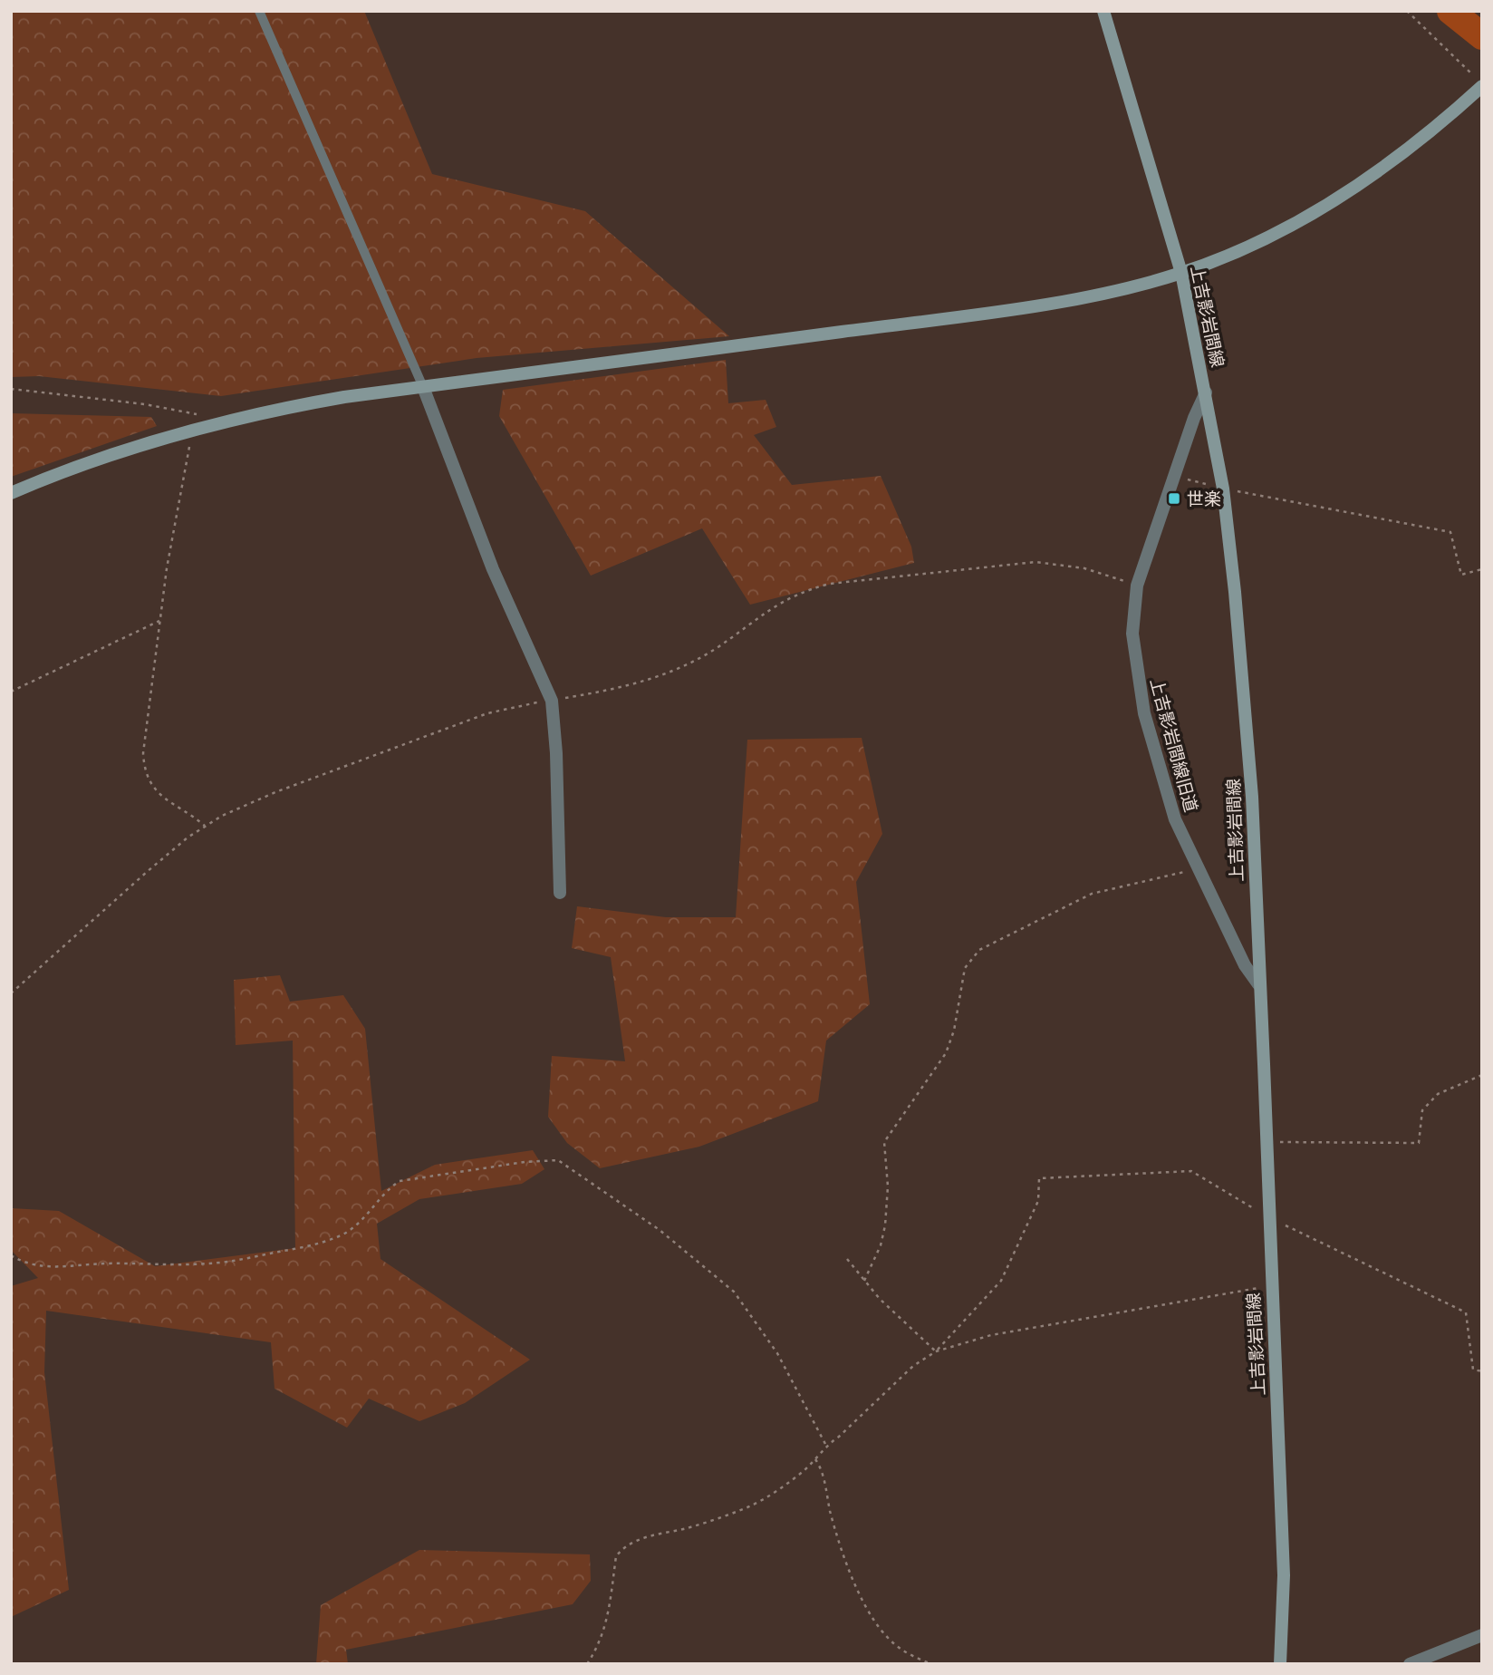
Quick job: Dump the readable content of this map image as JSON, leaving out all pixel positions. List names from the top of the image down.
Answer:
{
  "streets": {
    "main road": ["上吉影岩間線"],
    "street": ["上吉影岩間線旧道"]
  },
  "crossings": [
    ["上吉影岩間線", "上吉影岩間線旧道"]
  ],
  "places": {
    "transit": ["世楽"]
  }
}
